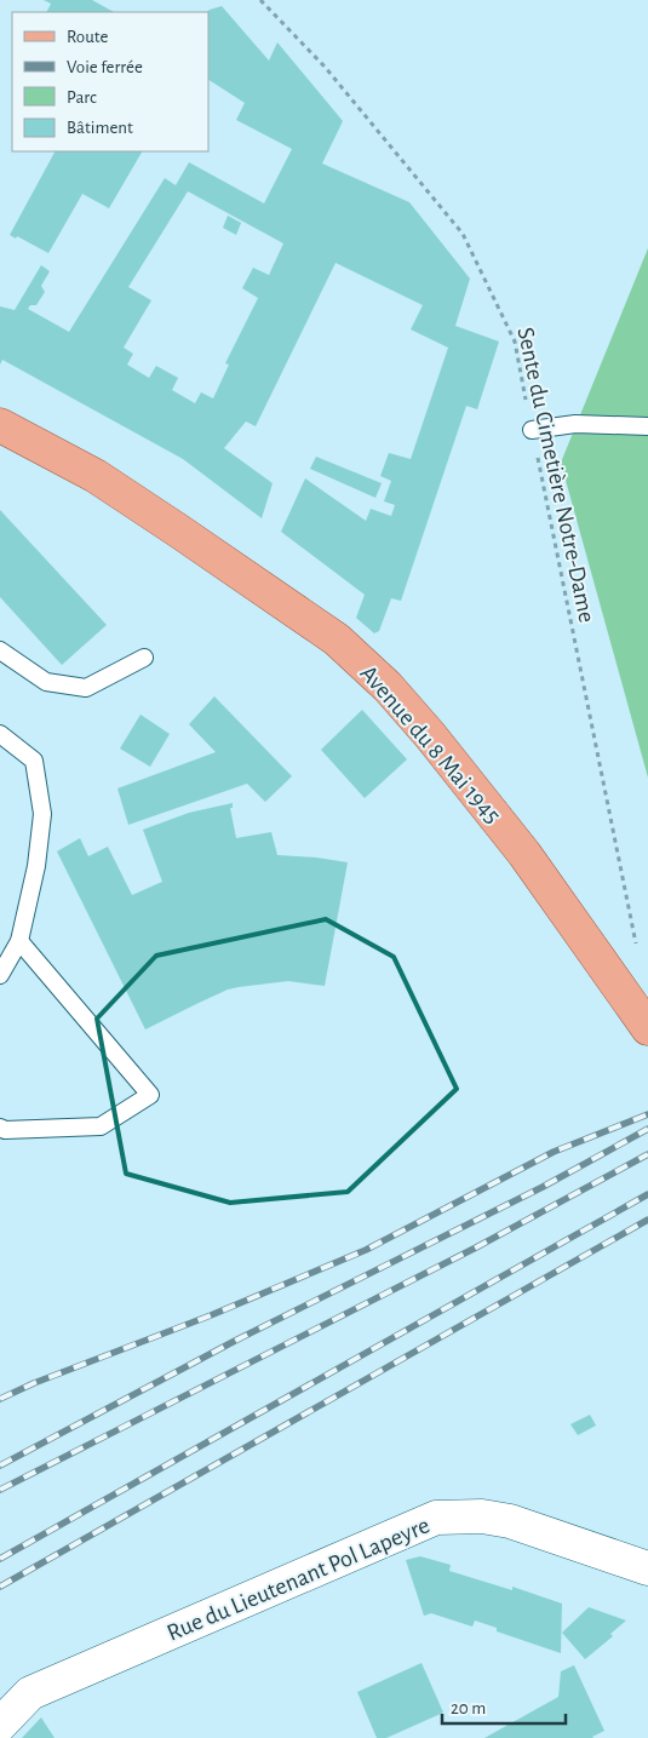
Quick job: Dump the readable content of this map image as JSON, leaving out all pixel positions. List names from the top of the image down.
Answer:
{
  "streets": {
    "main road": ["Avenue du 8 Mai 1945"],
    "street": ["Rue du Lieutenant Pol Lapeyre"],
    "path": ["Sente du Cimetière Notre-Dame"]
  },
  "legend": [
    "Route",
    "Voie ferrée",
    "Parc",
    "Bâtiment"
  ],
  "scale_bar": "20 m"
}
